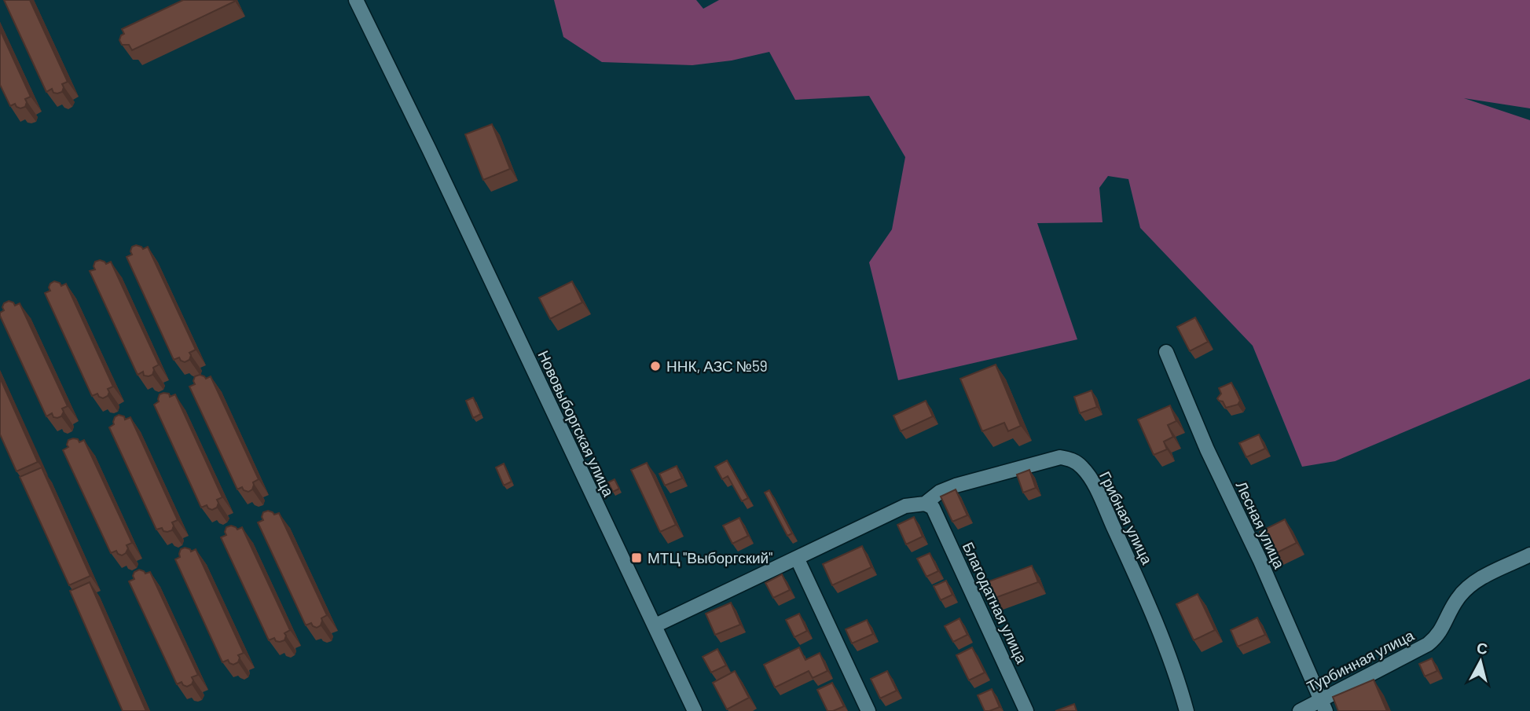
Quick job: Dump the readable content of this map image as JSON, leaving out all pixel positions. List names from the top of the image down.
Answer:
{
  "streets": {
    "street": [
      "Нововыборгская улица",
      "Грибная улица",
      "Лесная улица",
      "Благодатная улица",
      "Турбинная улица"
    ]
  },
  "crossings": [
    ["Грибная улица", "Благодатная улица"],
    ["Лесная улица", "Турбинная улица"]
  ],
  "places": {
    "other": ["ННК, АЗС №59"],
    "transit": ["МТЦ \"Выборгский\""]
  },
  "north": "top"
}
